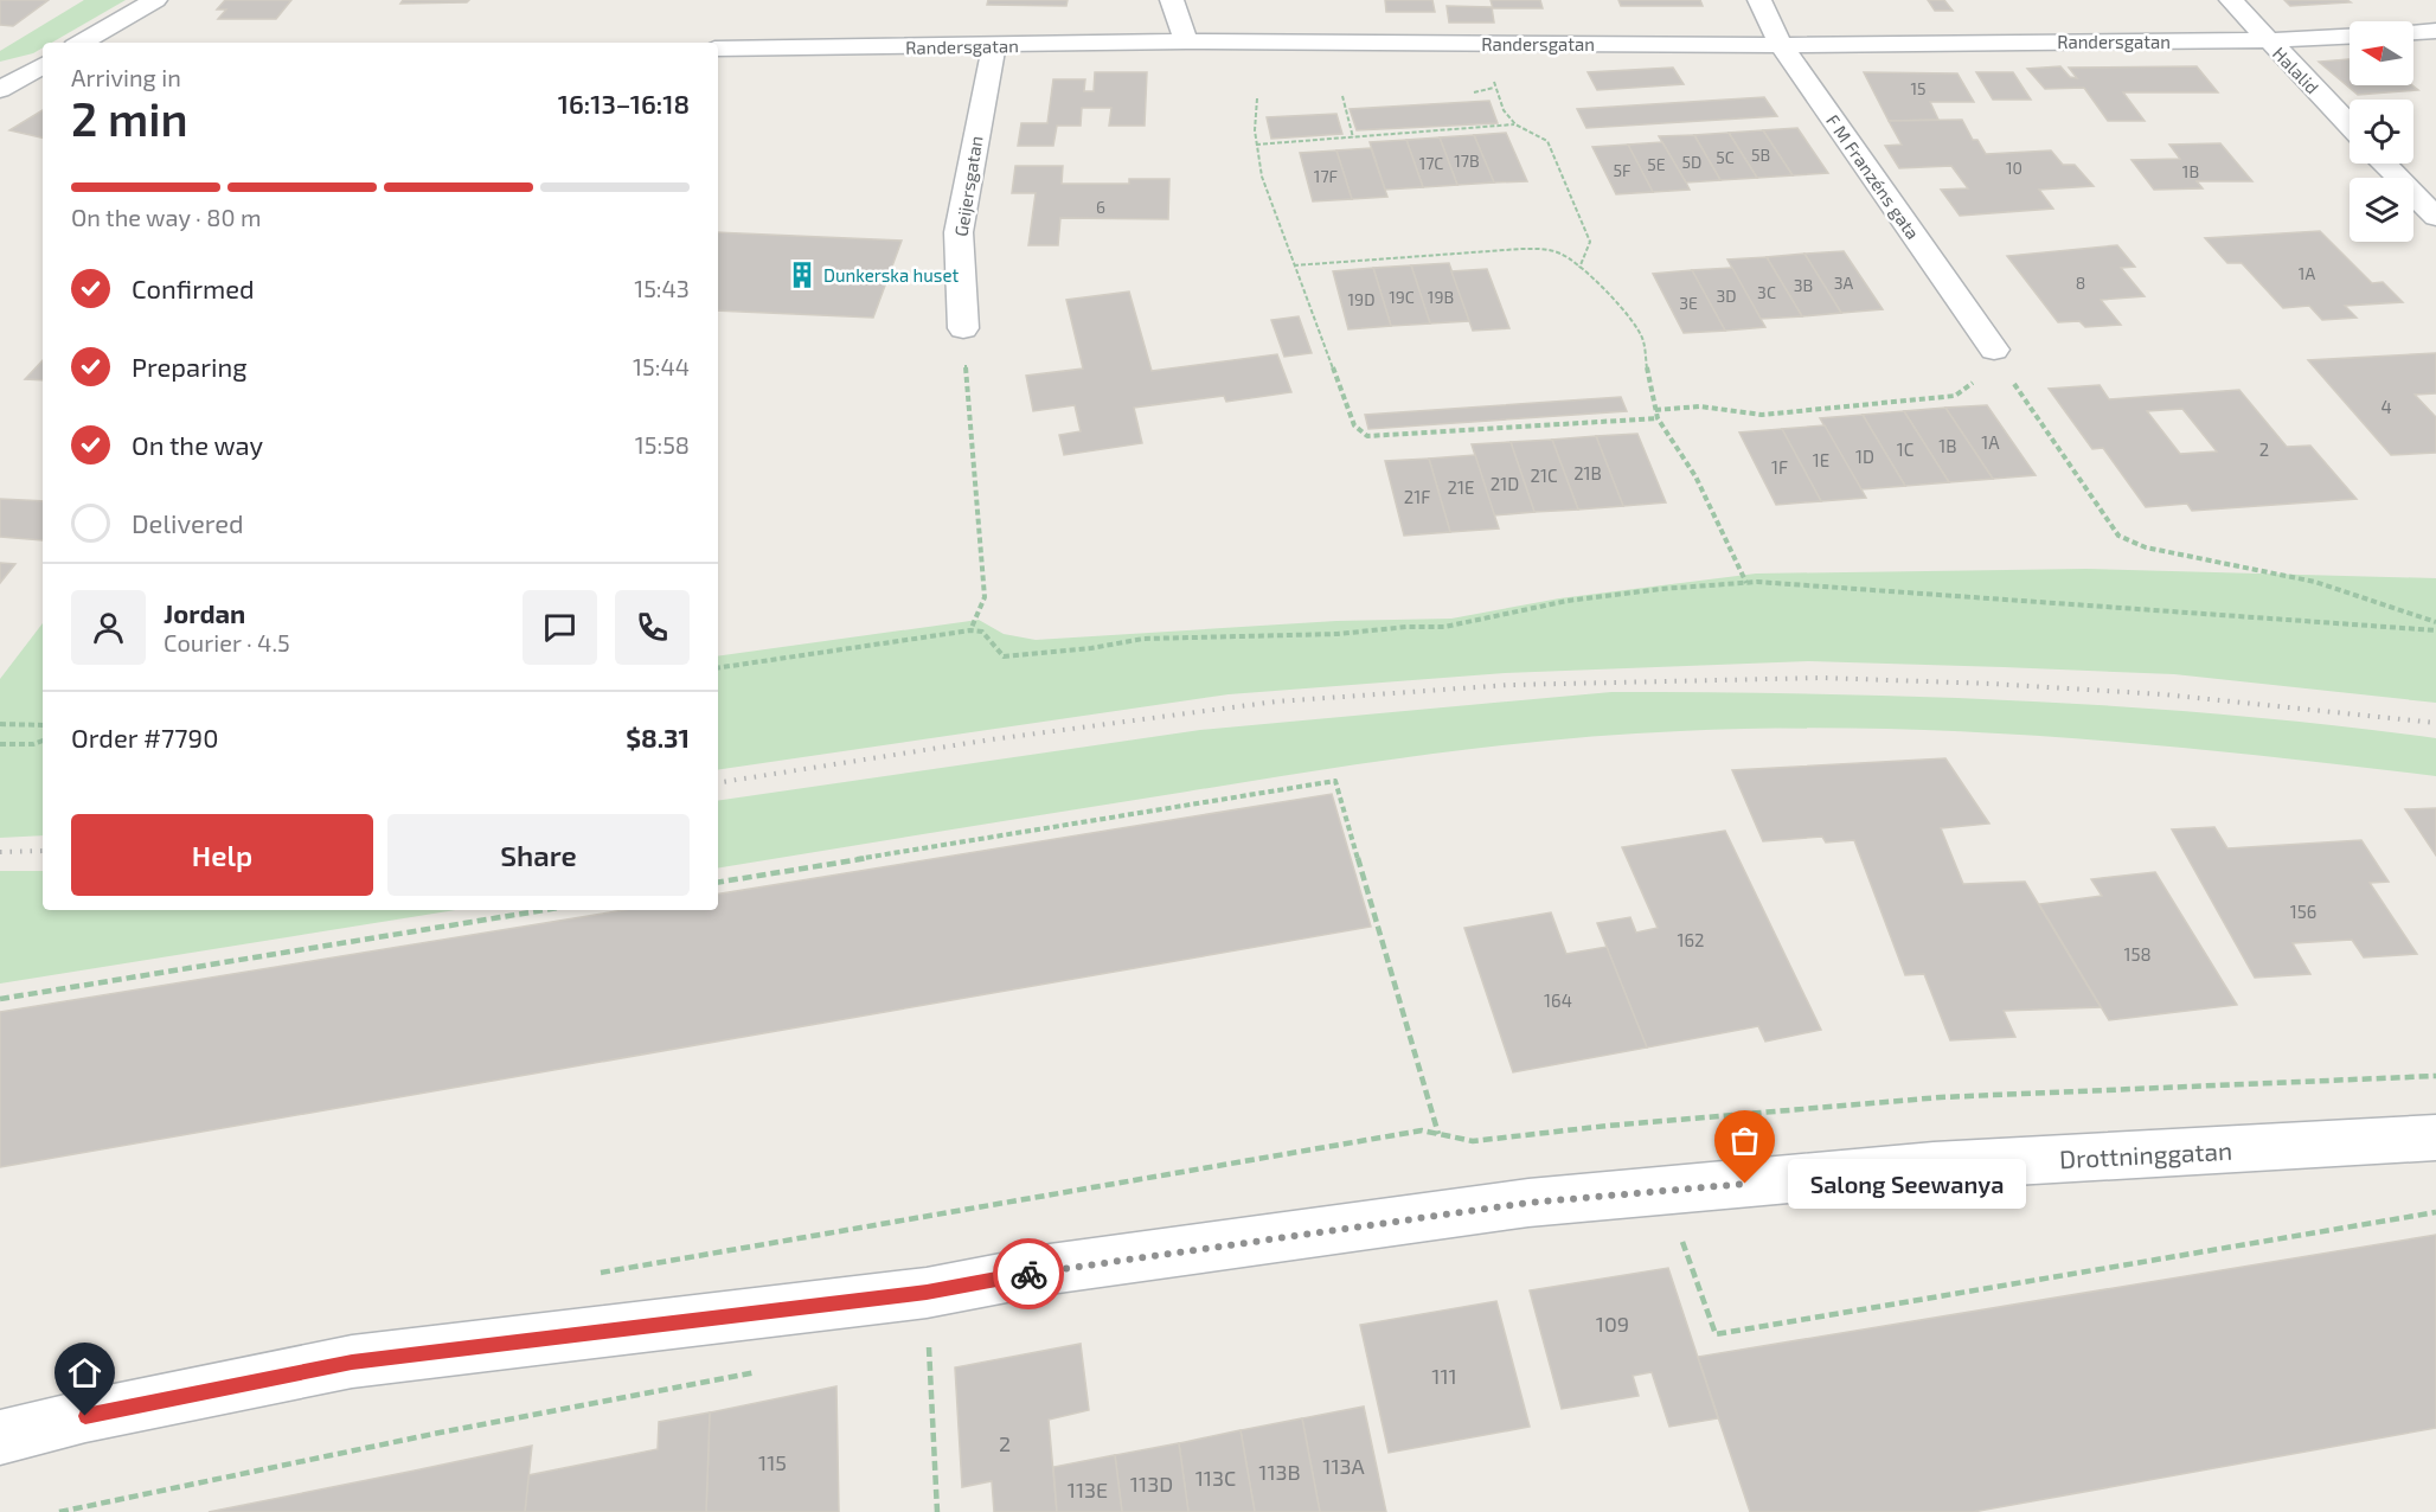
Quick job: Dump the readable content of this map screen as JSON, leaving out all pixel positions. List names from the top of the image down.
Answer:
{
  "streets": {
    "street": [
      "Randersgatan",
      "Halalid",
      "F M Franzéns gata",
      "Geijersgatan",
      "Drottninggatan"
    ]
  },
  "crossings": [
    ["Randersgatan", "Halalid"],
    ["Randersgatan", "F M Franzéns gata"],
    ["Randersgatan", "Geijersgatan"]
  ],
  "places": {
    "building": ["Dunkerska huset"],
    "other": ["Salong Seewanya"]
  },
  "house_numbers": [
    "15",
    "5B",
    "5C",
    "17B",
    "5D",
    "17C",
    "5E",
    "10",
    "5F",
    "1B",
    "17F",
    "6",
    "1A",
    "3A",
    "8",
    "3B",
    "3C",
    "3D",
    "19C",
    "19B",
    "19D",
    "3E",
    "4",
    "1A",
    "1B",
    "1C",
    "2",
    "1D",
    "1E",
    "1F",
    "21B",
    "21C",
    "21D",
    "21E",
    "21F",
    "156",
    "162",
    "158",
    "164",
    "109",
    "111",
    "2",
    "115",
    "113A",
    "113B",
    "113C",
    "113D",
    "113E"
  ],
  "north": "left",
  "page": {
    "heading": ["2 min", "Arriving in", "16:13–16:18"],
    "panel": [
      "Jordan",
      "Courier · 4.5",
      "Order #7790",
      "$8.31"
    ],
    "bar": "On the way · 80 m",
    "list": [
      ["Confirmed", "15:43"],
      ["Preparing", "15:44"],
      ["On the way", "15:58"],
      "Delivered"
    ],
    "buttons": ["Help", "Share"],
    "bubble": "Salong Seewanya"
  }
}
